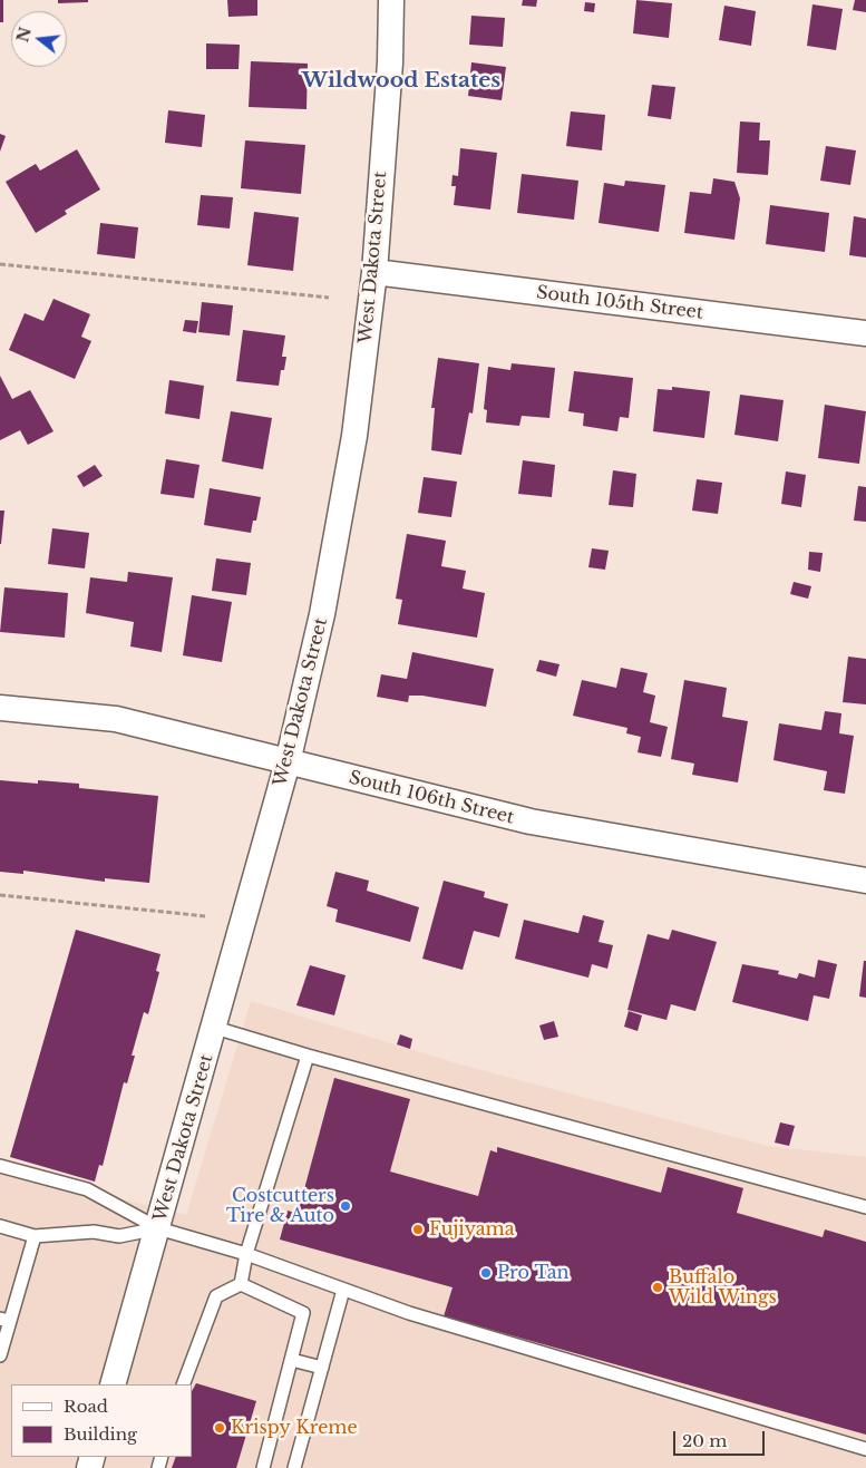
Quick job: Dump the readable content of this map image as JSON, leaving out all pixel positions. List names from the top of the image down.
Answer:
{
  "streets": {
    "street": ["West Dakota Street", "South 105th Street", "South 106th Street"]
  },
  "crossings": [
    ["West Dakota Street", "South 105th Street"],
    ["West Dakota Street", "South 106th Street"]
  ],
  "districts": ["Wildwood Estates"],
  "places": [
    "Costcutters Tire & Auto",
    "Fujiyama",
    "Pro Tan",
    "Buffalo Wild Wings",
    "Krispy Kreme"
  ],
  "legend": ["Road", "Building"],
  "scale_bar": "20 m",
  "north": "left"
}
